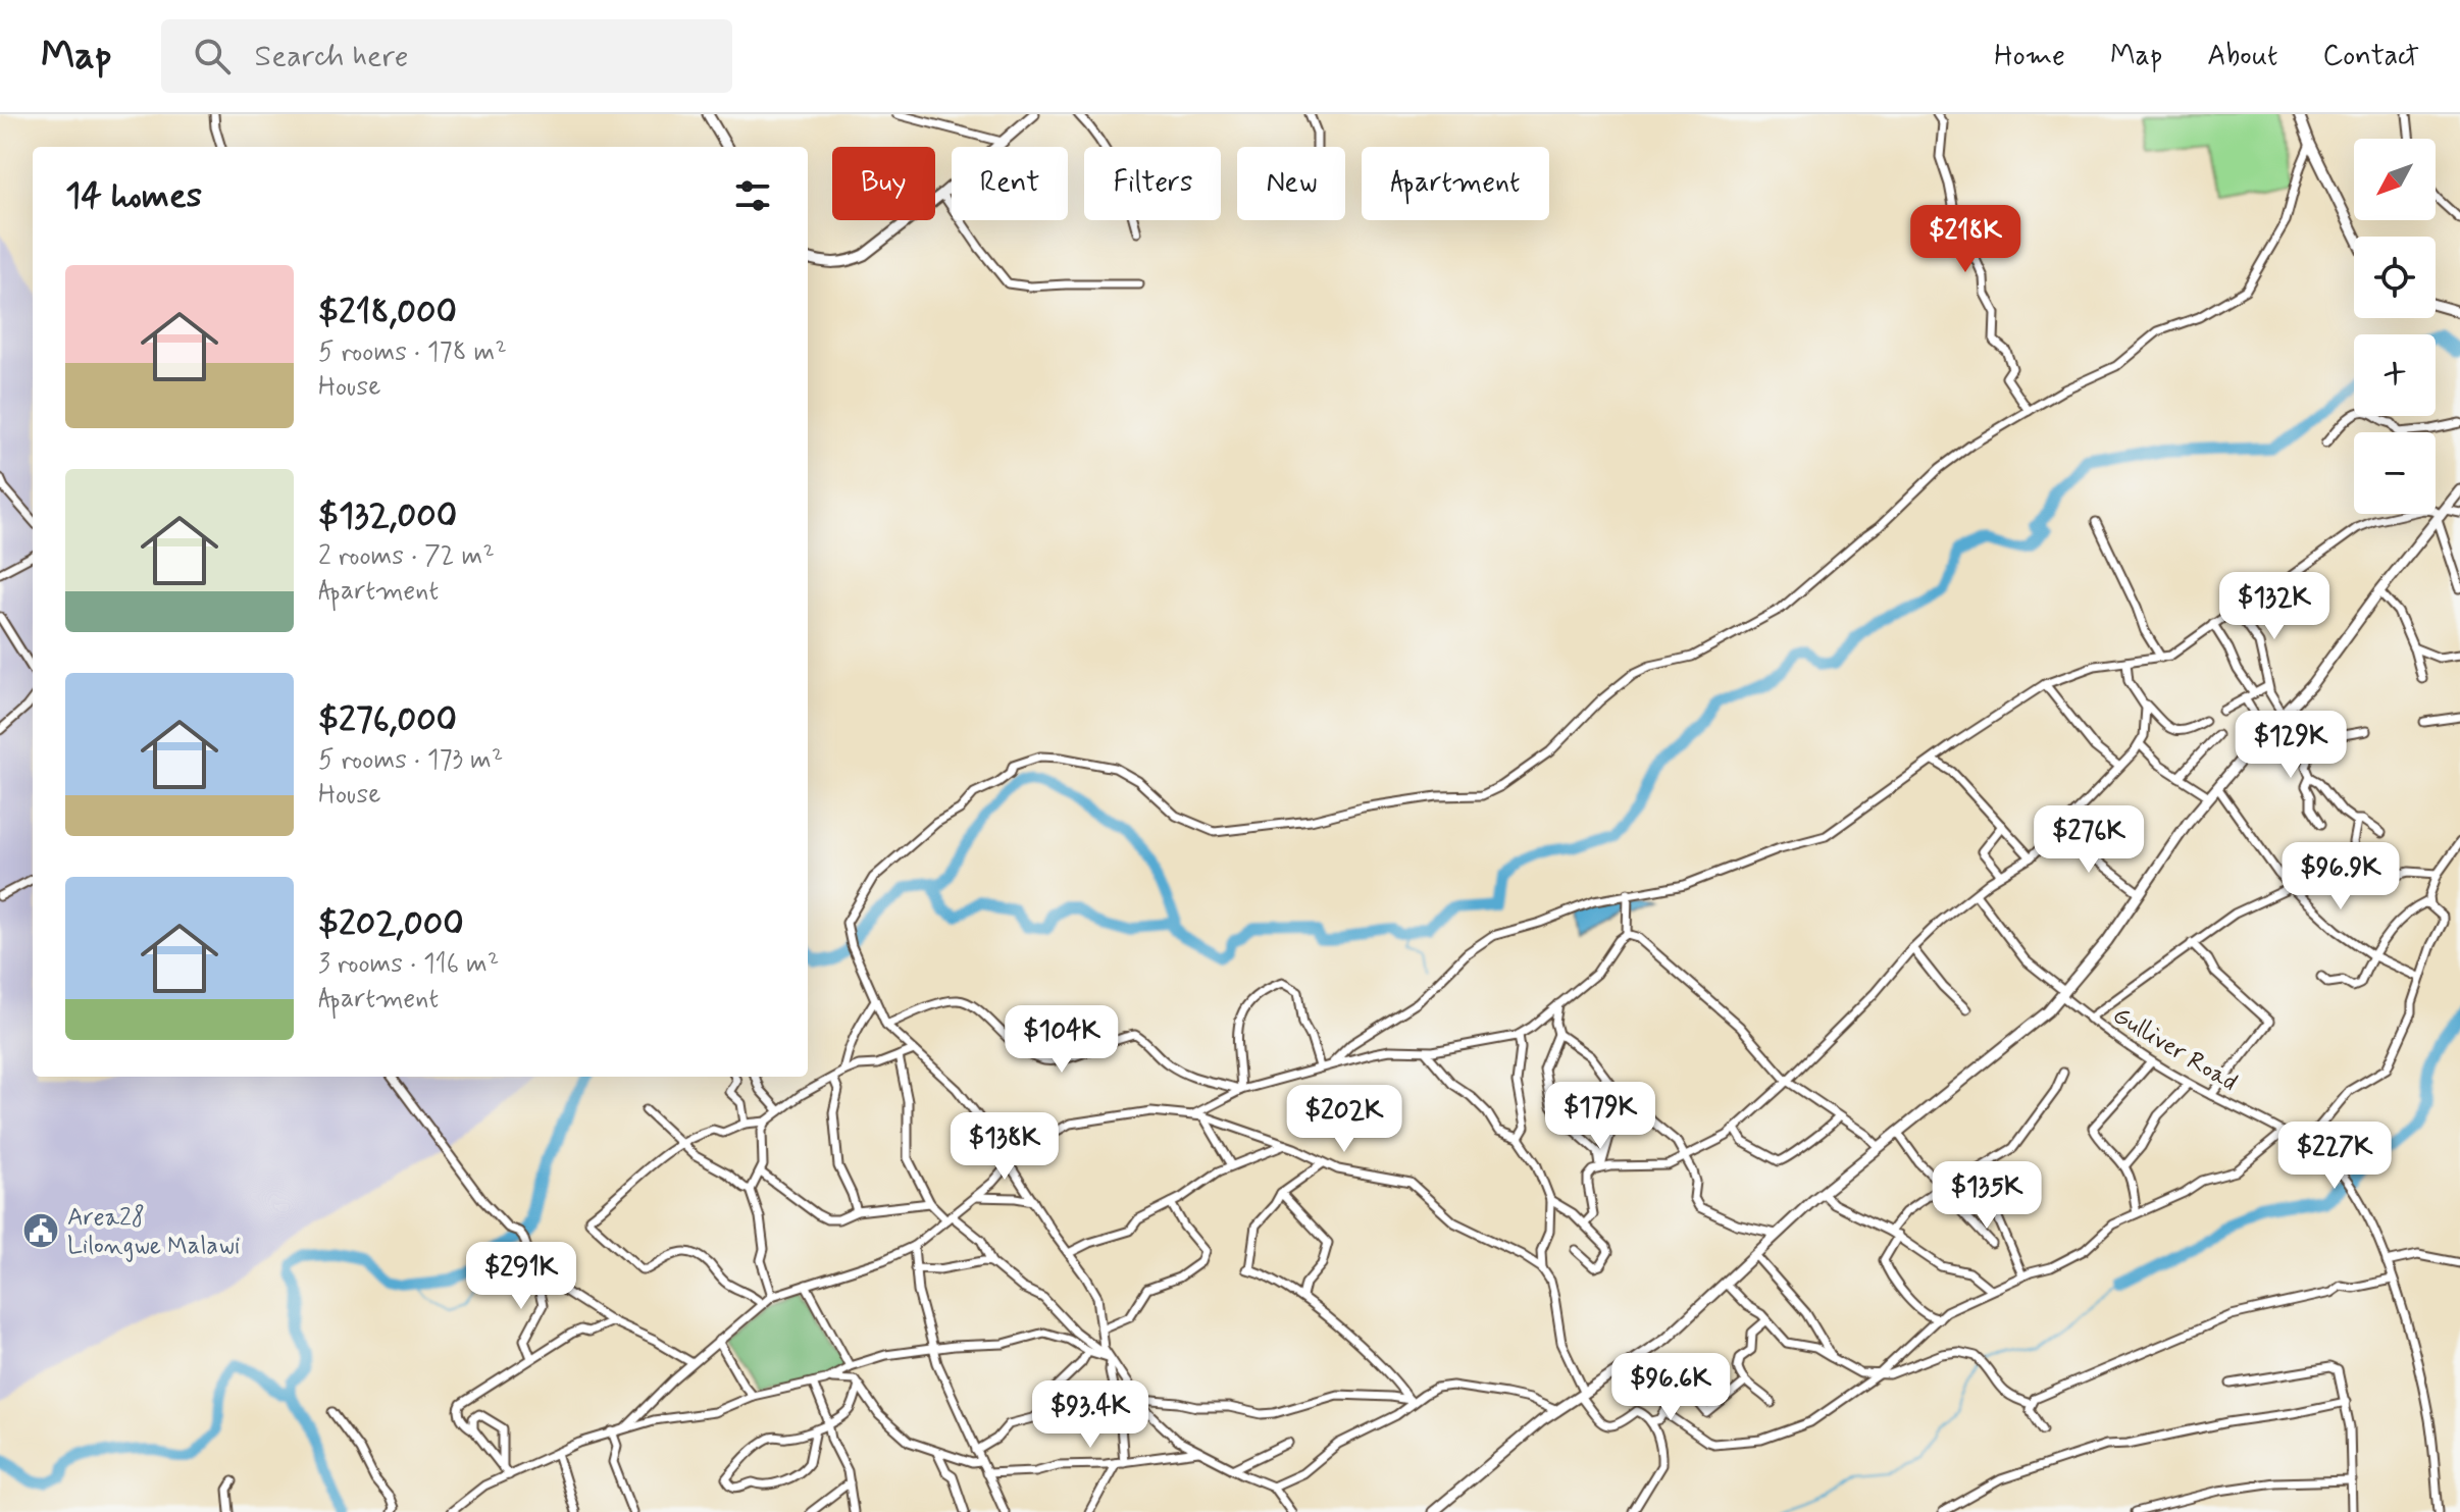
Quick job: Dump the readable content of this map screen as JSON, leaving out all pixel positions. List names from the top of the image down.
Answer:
{
  "streets": {
    "street": ["Gulliver Road"]
  },
  "places": {
    "public building": ["Area28 Lilongwe Malawi"]
  },
  "north": "bottom left",
  "page": {
    "header": "Map",
    "search": "Search here",
    "nav": [
      "Home",
      "Map",
      "About",
      "Contact"
    ],
    "map_buttons": ["+", "−"],
    "chip": [
      "Buy",
      "Rent",
      "Filters",
      "New",
      "Apartment"
    ],
    "heading": "14 homes",
    "price": [
      "$218K",
      "$132K",
      "$129K",
      "$276K",
      "$96.9K",
      "$104K",
      "$179K",
      "$202K",
      "$138K",
      "$227K",
      "$135K",
      "$291K",
      "$96.6K",
      "$93.4K"
    ],
    "list": [
      {
        "name": "$218,000",
        "note": "5 rooms · 178 m² · House"
      },
      {
        "name": "$132,000",
        "note": "2 rooms · 72 m² · Apartment"
      },
      {
        "name": "$276,000",
        "note": "5 rooms · 173 m² · House"
      },
      {
        "name": "$202,000",
        "note": "3 rooms · 116 m² · Apartment"
      }
    ]
  }
}
